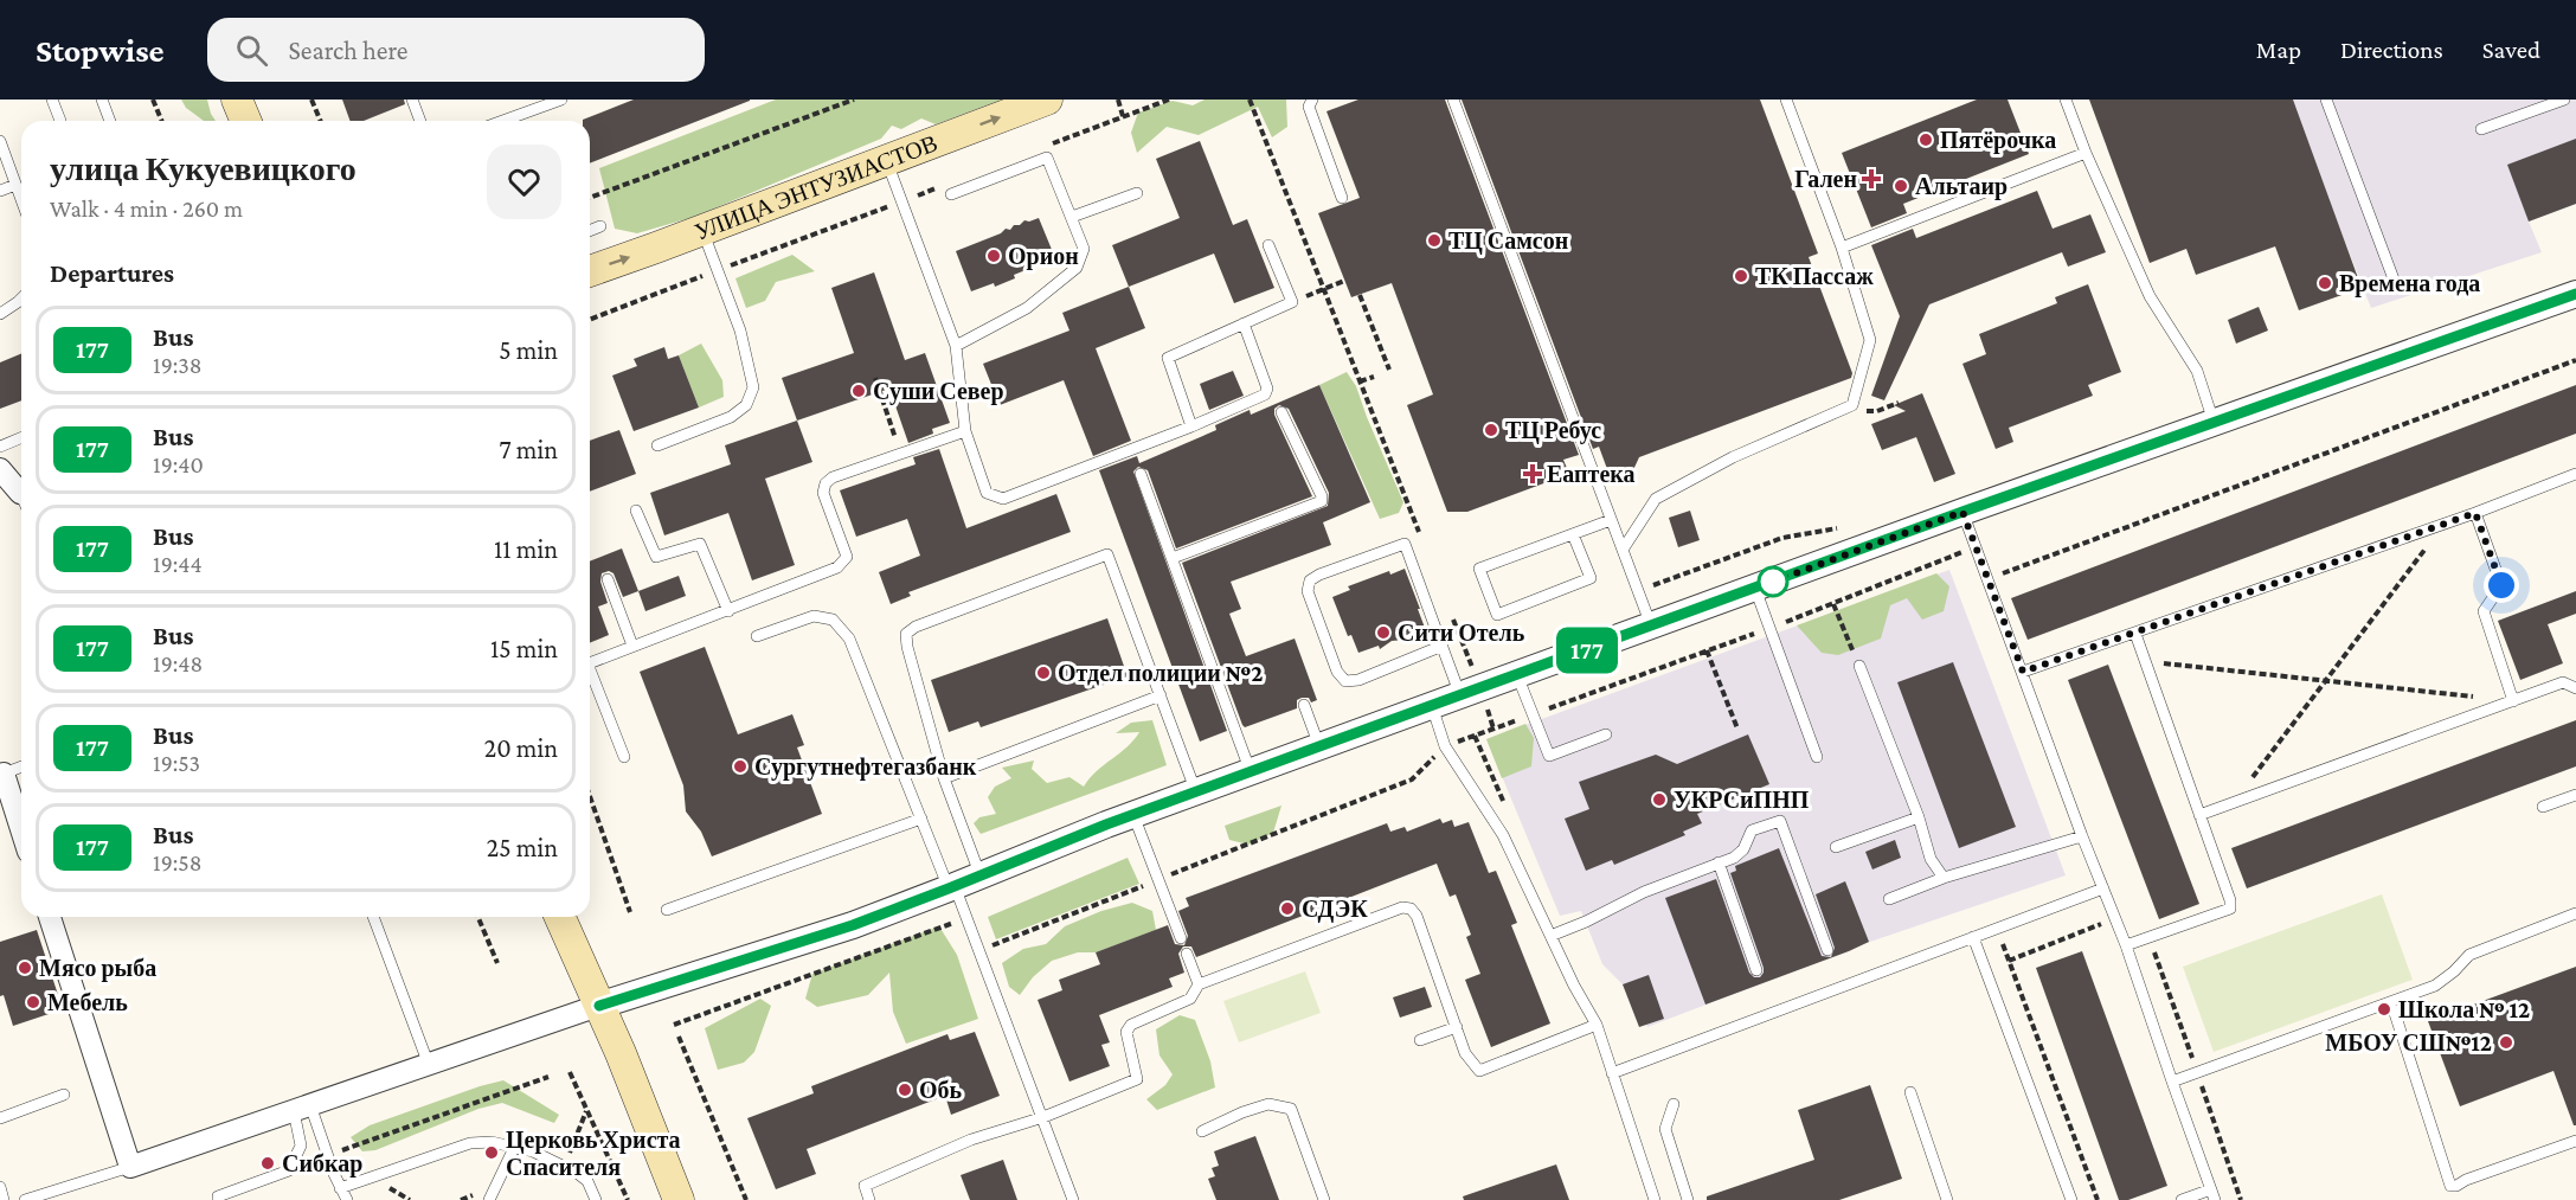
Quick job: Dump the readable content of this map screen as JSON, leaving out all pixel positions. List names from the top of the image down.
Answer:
{
  "streets": {
    "main road": ["УЛИЦА ЭНТУЗИАСТОВ"]
  },
  "one_way": ["УЛИЦА ЭНТУЗИАСТОВ"],
  "places": {
    "other": [
      "Пятёрочка",
      "Альтаир",
      "ТЦ Самсон",
      "Орион",
      "ТК Пассаж",
      "Времена года",
      "Суши Север",
      "ТЦ Ребус",
      "Сити Отель",
      "Отдел полиции №2",
      "Сургутнефтегазбанк",
      "УКРСиПНП",
      "СДЭК",
      "Мясо рыба",
      "Мебель",
      "Школа № 12",
      "МБОУ СШ№12",
      "Обь",
      "Церковь Христа Спасителя",
      "Сибкар"
    ],
    "health": ["Гален", "Еаптека"]
  },
  "lines": ["bus line 177"],
  "page": {
    "header": "Stopwise",
    "search": "Search here",
    "nav": ["Map", "Directions", "Saved"],
    "on_map": "177",
    "heading": [
      ["улица Кукуевицкого", "Walk · 4 min · 260 m"],
      "Departures"
    ],
    "list": [
      {
        "mark": "177",
        "name": "Bus",
        "note": "19:38",
        "value": "5 min"
      },
      {
        "mark": "177",
        "name": "Bus",
        "note": "19:40",
        "value": "7 min"
      },
      {
        "mark": "177",
        "name": "Bus",
        "note": "19:44",
        "value": "11 min"
      },
      {
        "mark": "177",
        "name": "Bus",
        "note": "19:48",
        "value": "15 min"
      },
      {
        "mark": "177",
        "name": "Bus",
        "note": "19:53",
        "value": "20 min"
      },
      {
        "mark": "177",
        "name": "Bus",
        "note": "19:58",
        "value": "25 min"
      }
    ]
  }
}
